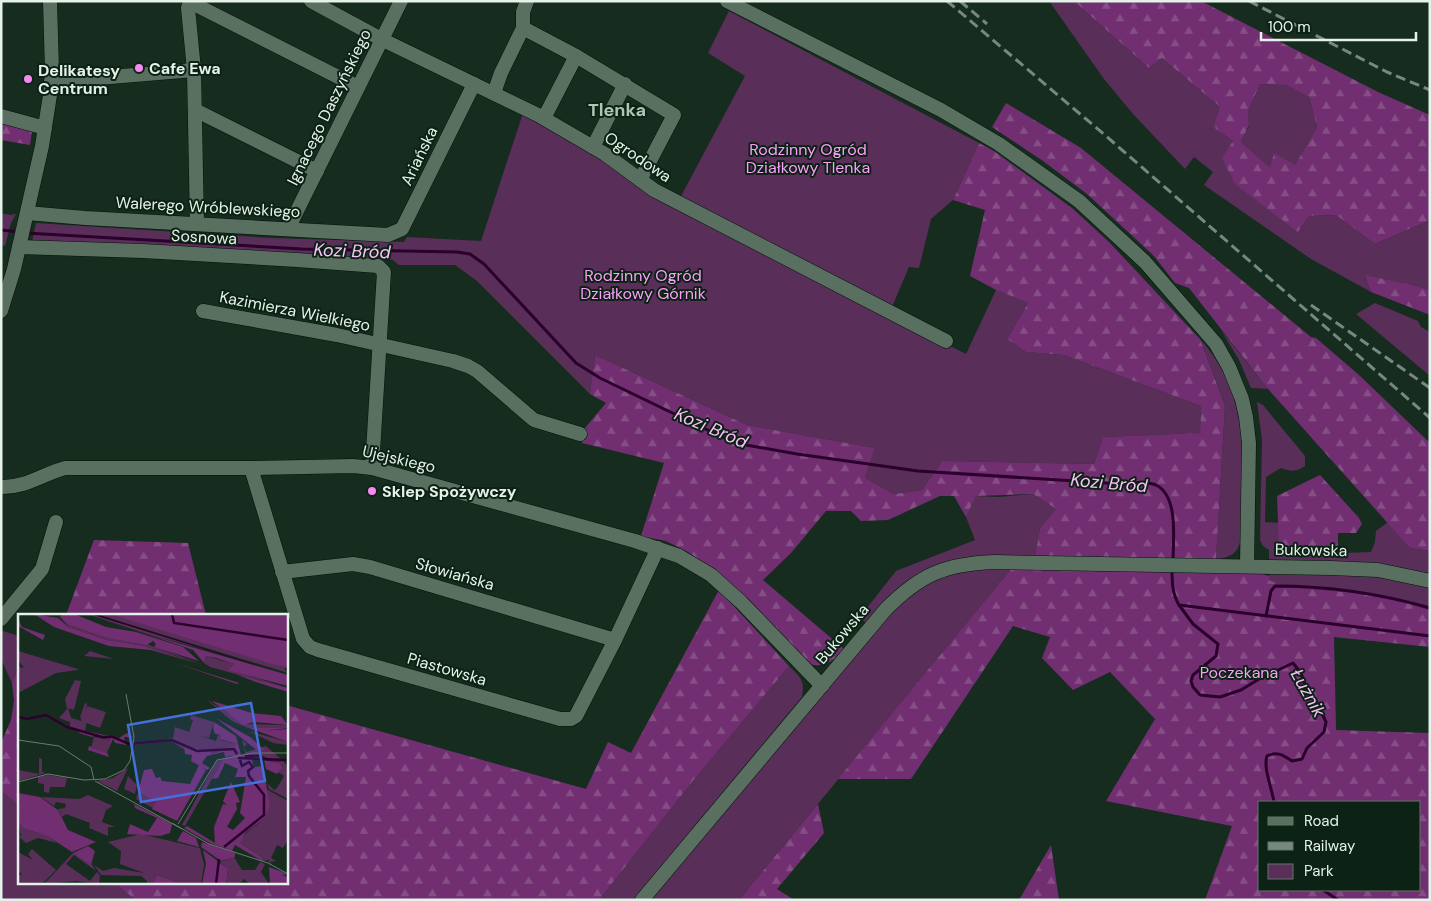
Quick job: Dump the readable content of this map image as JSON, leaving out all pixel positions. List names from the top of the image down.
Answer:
{
  "streets": {
    "street": [
      "Ignacego Daszyńskiego",
      "Ariańska",
      "Ogrodowa",
      "Walerego Wróblewskiego",
      "Sosnowa",
      "Kazimierza Wielkiego",
      "Ujejskiego",
      "Bukowska",
      "Słowiańska",
      "Piastowska"
    ]
  },
  "crossings": [
    ["Ignacego Daszyńskiego", "Ogrodowa"],
    ["Ignacego Daszyńskiego", "Walerego Wróblewskiego"],
    ["Ariańska", "Ogrodowa"],
    ["Ariańska", "Walerego Wróblewskiego"],
    ["Sosnowa", "Kazimierza Wielkiego"],
    ["Kazimierza Wielkiego", "Ujejskiego"],
    ["Ujejskiego", "Bukowska"],
    ["Ujejskiego", "Piastowska"],
    ["Słowiańska", "Piastowska"]
  ],
  "districts": ["Tlenka"],
  "water": ["Kozi Bród", "Łużnik"],
  "parks": ["Rodzinny Ogród Działkowy Tlenka", "Rodzinny Ogród Działkowy Górnik", "Poczekana"],
  "places": ["Cafe Ewa", "Delikatesy Centrum", "Sklep Spożywczy"],
  "legend": ["Road", "Railway", "Park"],
  "scale_bar": "100 m"
}
